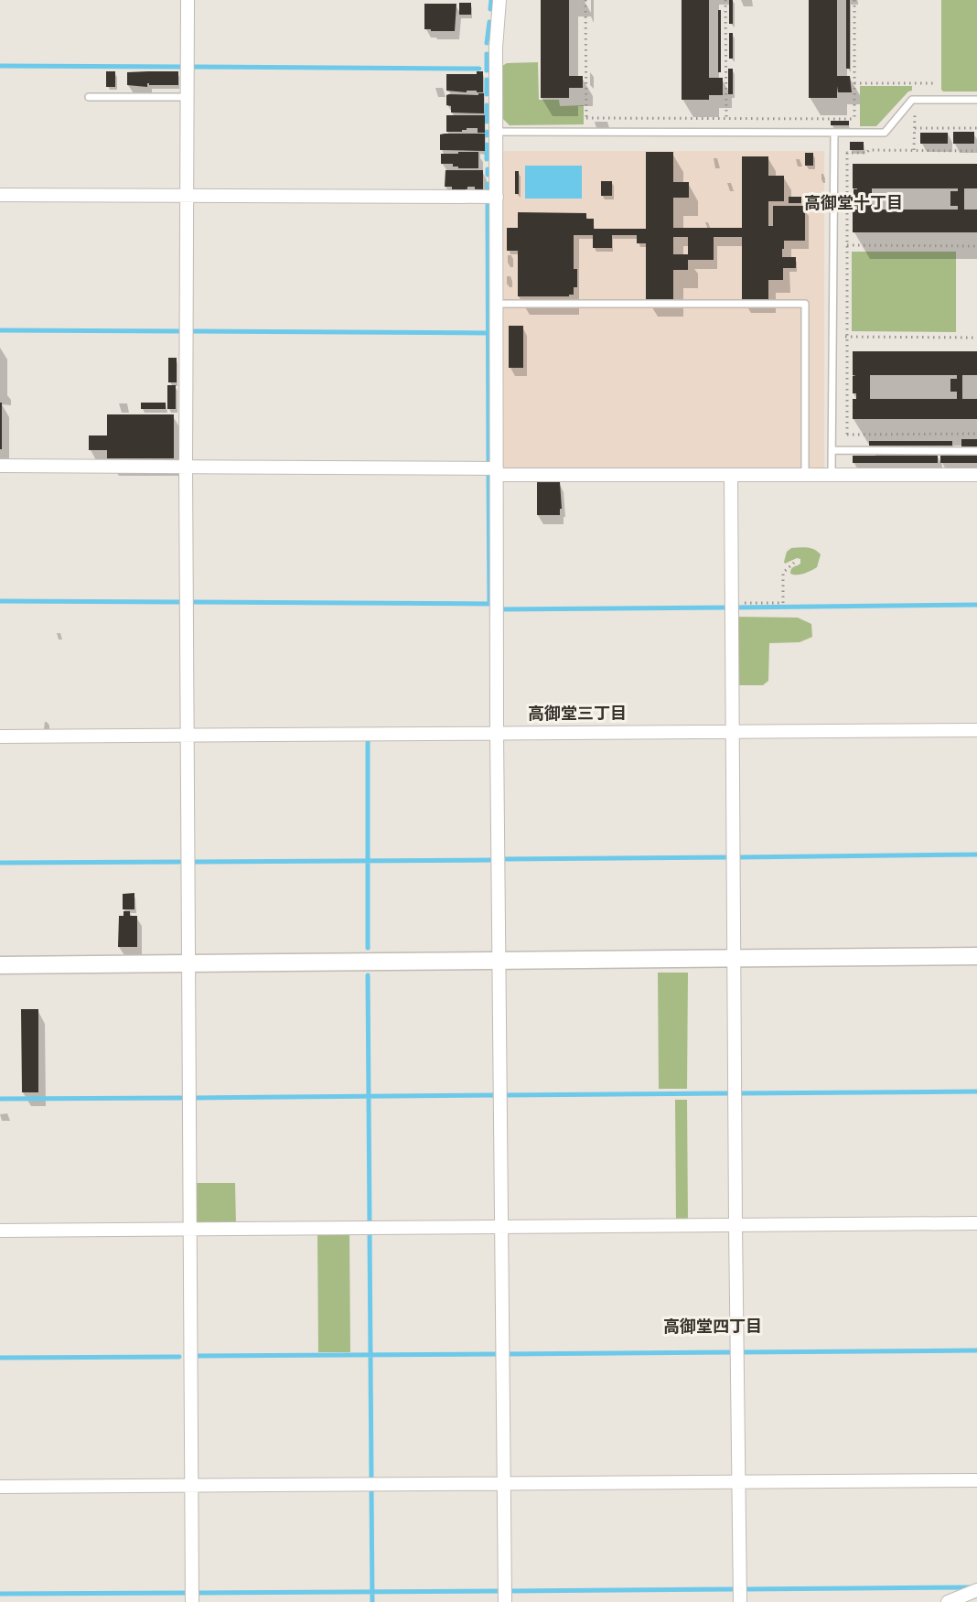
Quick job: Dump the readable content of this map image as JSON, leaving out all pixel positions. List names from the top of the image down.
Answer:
{
  "districts": ["高御堂十丁目", "高御堂三丁目", "高御堂四丁目"]
}
